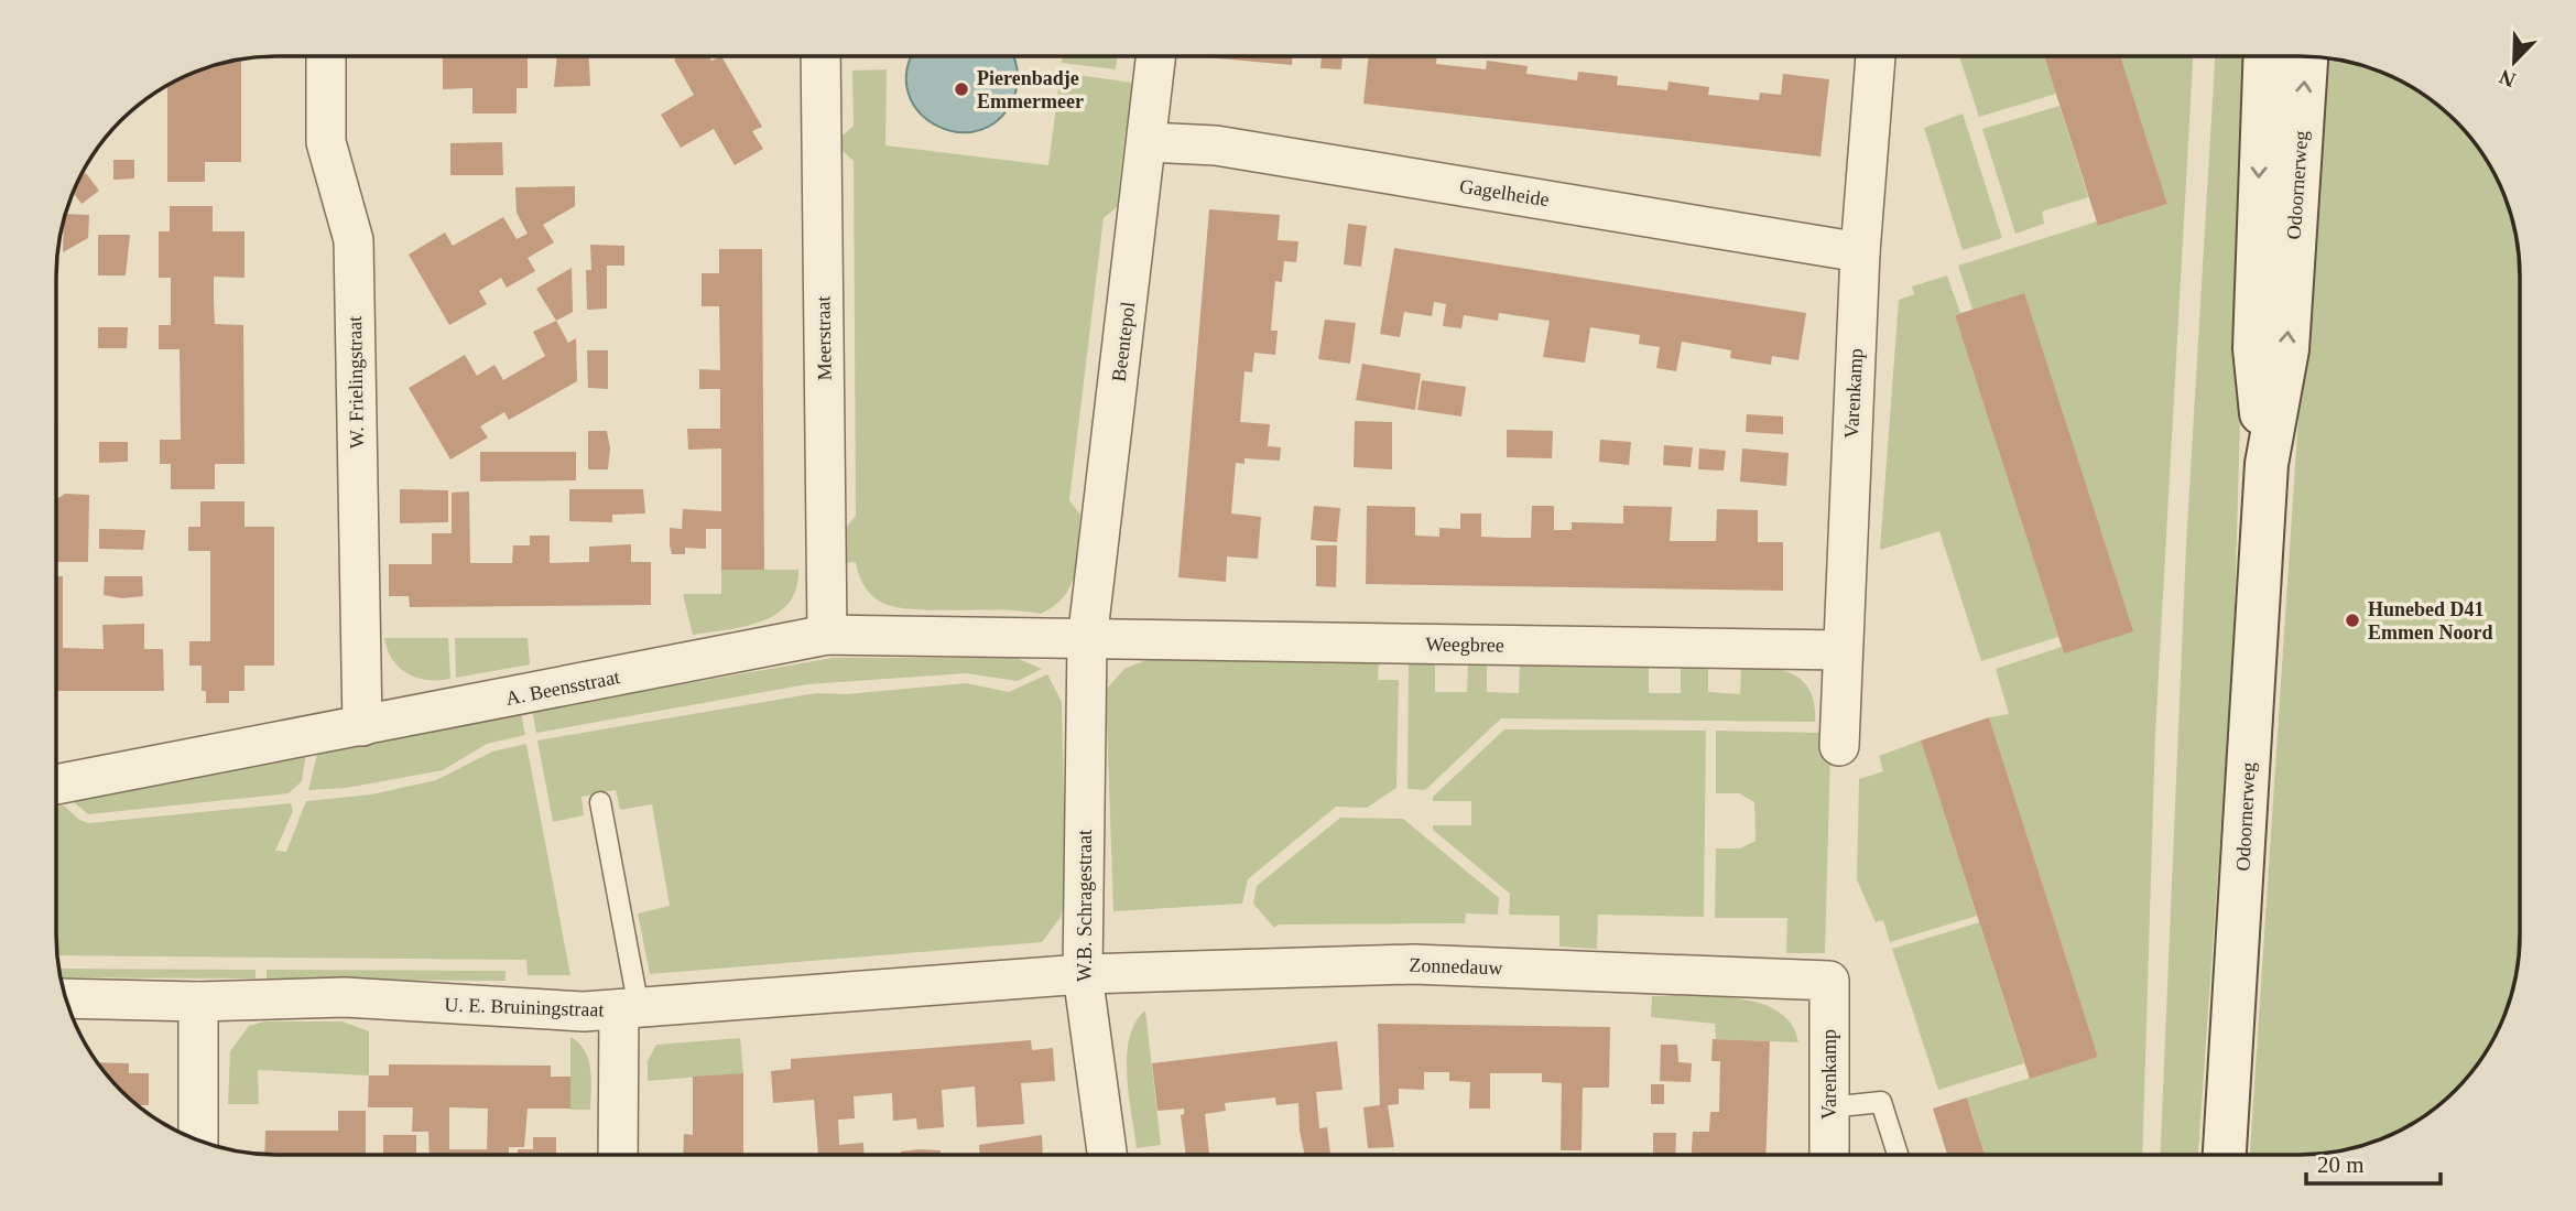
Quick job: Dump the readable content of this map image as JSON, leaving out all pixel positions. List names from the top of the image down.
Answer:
{
  "streets": {
    "main road": ["Odoornerweg"],
    "street": [
      "Gagelheide",
      "Meerstraat",
      "Beentepol",
      "W. Frielingstraat",
      "Varenkamp",
      "Weegbree",
      "A. Beensstraat",
      "W.B. Schragestraat",
      "Zonnedauw",
      "U. E. Bruiningstraat"
    ]
  },
  "crossings": [
    ["Gagelheide", "Beentepol"],
    ["Gagelheide", "Varenkamp"],
    ["Meerstraat", "A. Beensstraat"],
    ["Beentepol", "Weegbree"],
    ["Beentepol", "A. Beensstraat"],
    ["Beentepol", "W.B. Schragestraat"],
    ["W. Frielingstraat", "A. Beensstraat"],
    ["Varenkamp", "Weegbree"],
    ["Varenkamp", "Zonnedauw"],
    ["Weegbree", "A. Beensstraat"],
    ["Weegbree", "W.B. Schragestraat"],
    ["A. Beensstraat", "W.B. Schragestraat"],
    ["W.B. Schragestraat", "Zonnedauw"],
    ["W.B. Schragestraat", "U. E. Bruiningstraat"],
    ["Zonnedauw", "U. E. Bruiningstraat"]
  ],
  "places": ["Pierenbadje Emmermeer", "Hunebed D41 Emmen Noord"],
  "scale_bar": "20 m",
  "north": "bottom left"
}
